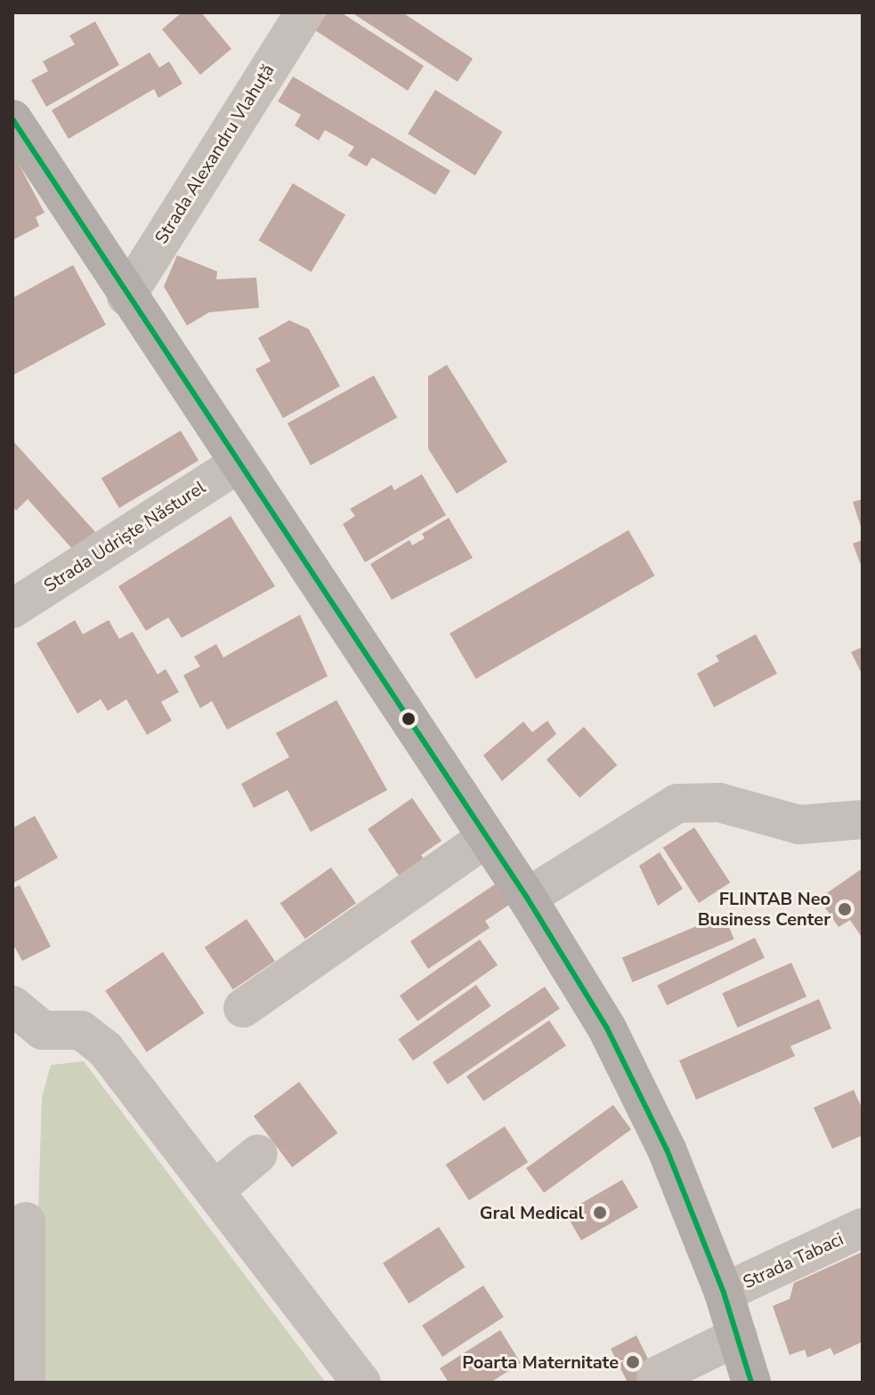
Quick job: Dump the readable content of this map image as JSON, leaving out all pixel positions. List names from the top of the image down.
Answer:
{
  "streets": {
    "street": ["Strada Alexandru Vlahuță", "Strada Udriște Năsturel", "Strada Tabaci"]
  },
  "places": ["FLINTAB Neo Business Center", "Gral Medical", "Poarta Maternitate"]
}
